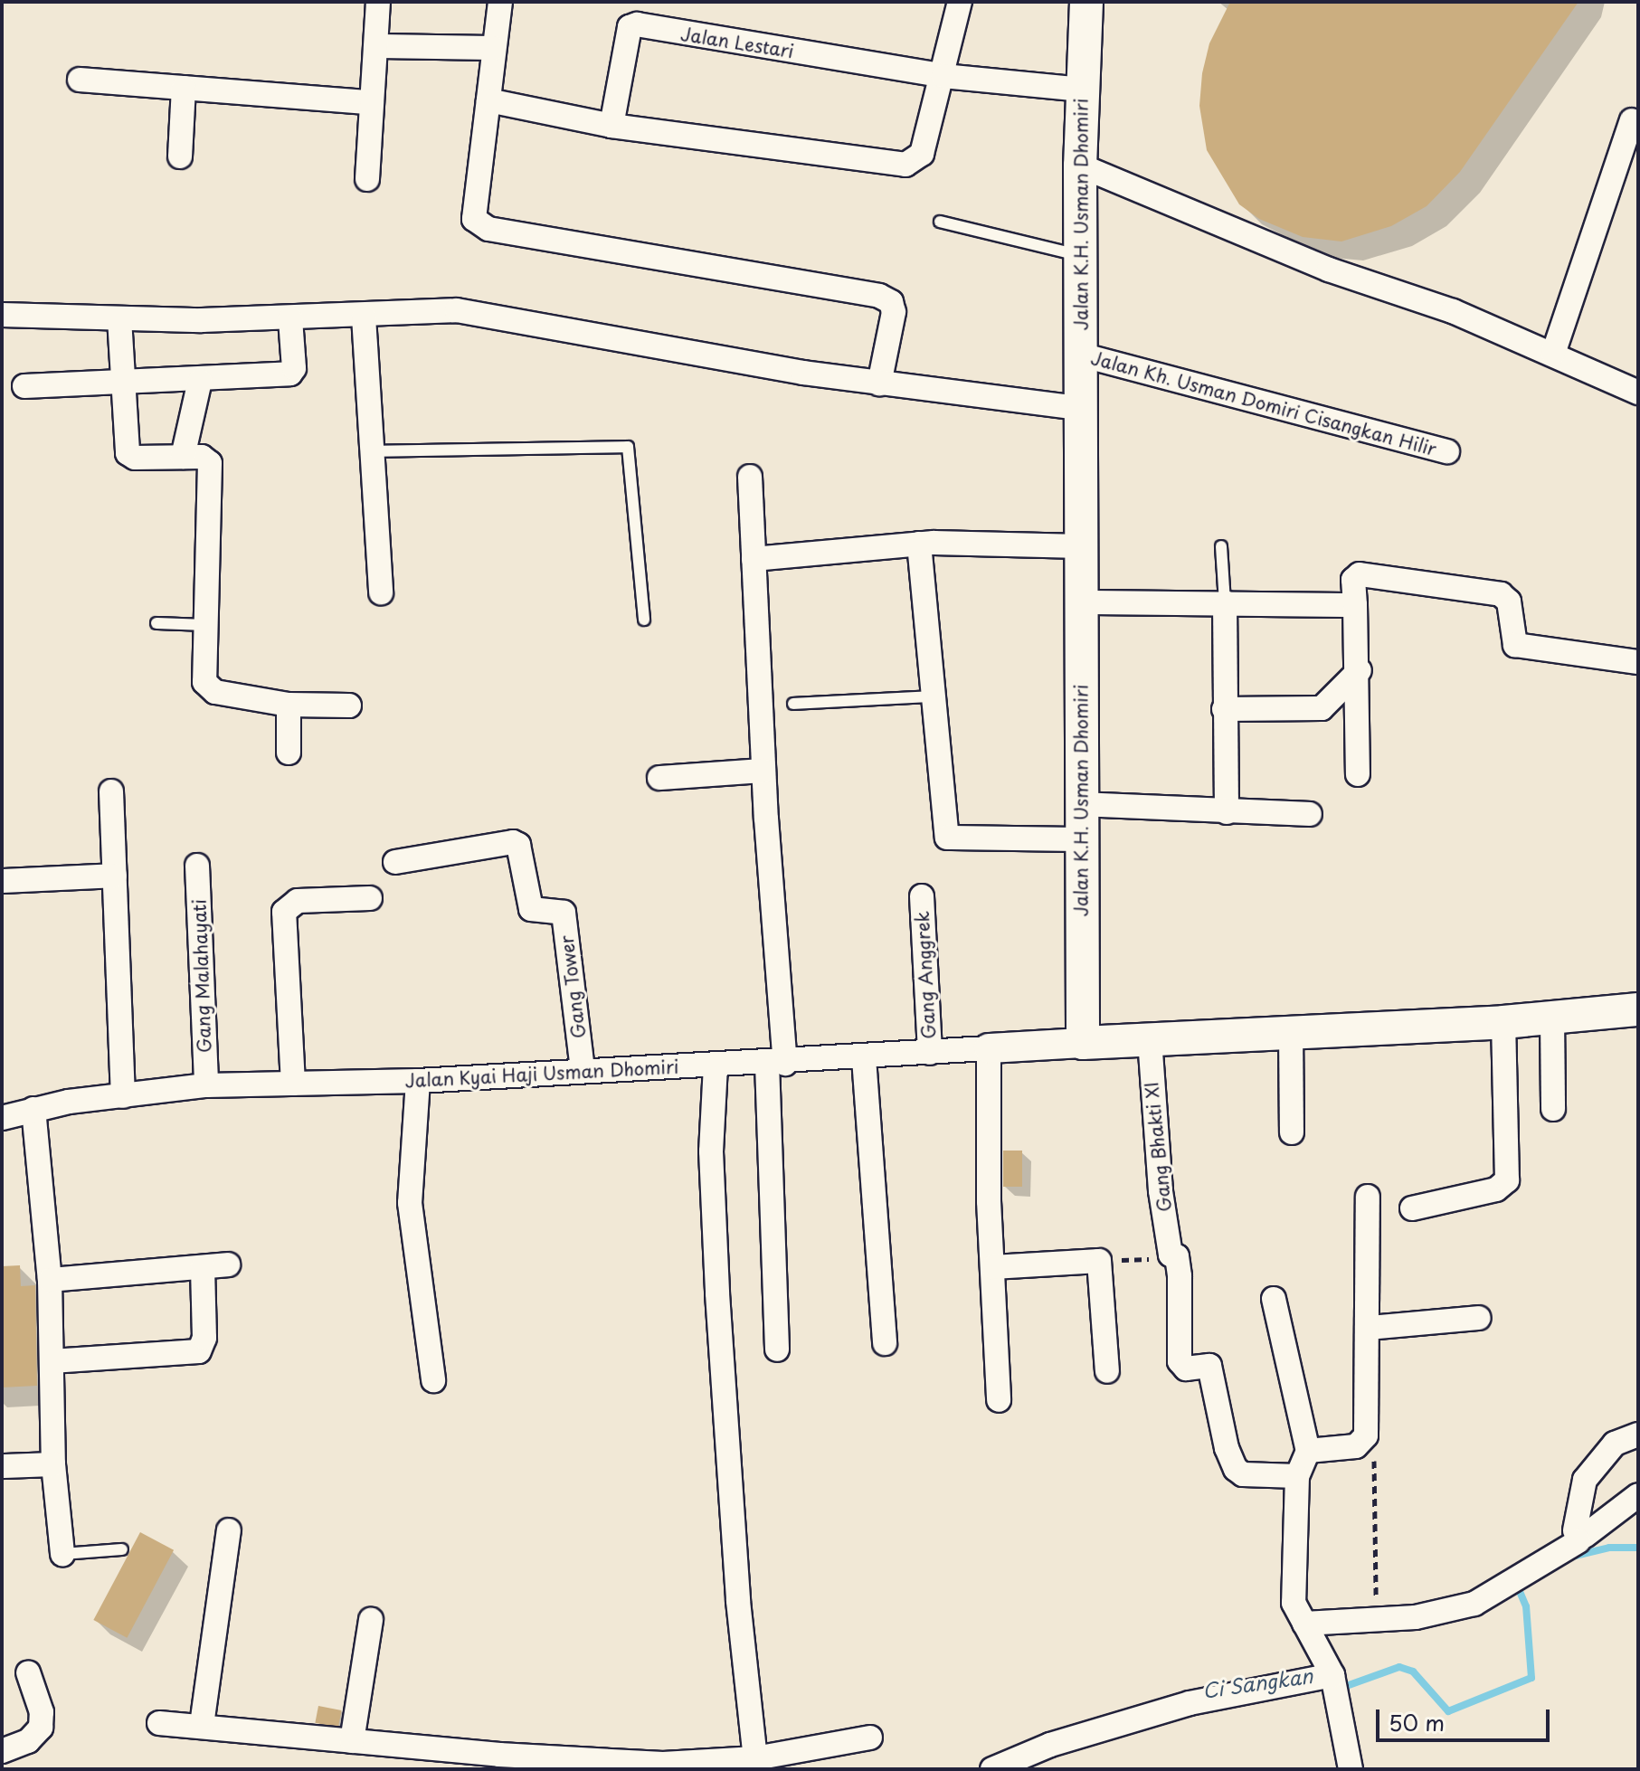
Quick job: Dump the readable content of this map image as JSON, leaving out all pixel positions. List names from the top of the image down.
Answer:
{
  "streets": {
    "main road": ["Jalan K.H. Usman Dhomiri"],
    "street": [
      "Jalan Lestari",
      "Jalan Kh. Usman Domiri Cisangkan Hilir",
      "Gang Anggrek",
      "Gang Malahayati",
      "Gang Tower",
      "Jalan Kyai Haji Usman Dhomiri",
      "Gang Bhakti XI"
    ]
  },
  "crossings": [
    ["Jalan K.H. Usman Dhomiri", "Jalan Kh. Usman Domiri Cisangkan Hilir"],
    ["Jalan K.H. Usman Dhomiri", "Jalan Kyai Haji Usman Dhomiri"],
    ["Gang Anggrek", "Jalan Kyai Haji Usman Dhomiri"],
    ["Gang Malahayati", "Jalan Kyai Haji Usman Dhomiri"],
    ["Gang Tower", "Jalan Kyai Haji Usman Dhomiri"]
  ],
  "water": ["Ci Sangkan"],
  "scale_bar": "50 m"
}
